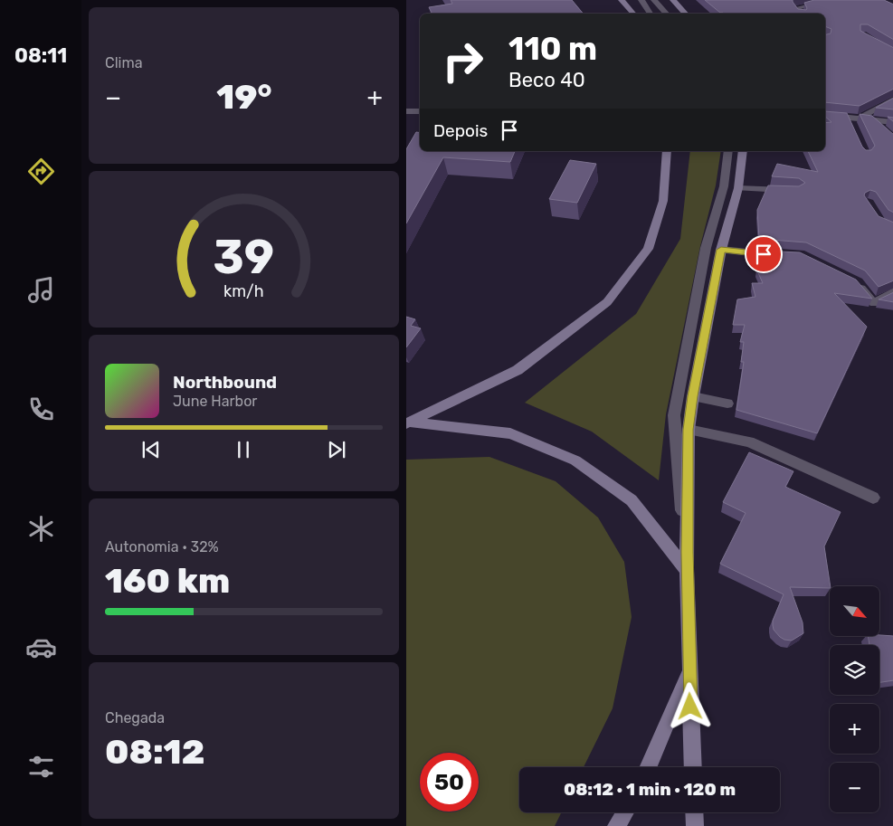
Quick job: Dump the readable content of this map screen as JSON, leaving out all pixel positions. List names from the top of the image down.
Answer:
{
  "north": "bottom right",
  "page": {
    "tabs": "08:11",
    "tile": [
      "Clima",
      ["Autonomia · 32%", "160 km"],
      ["Chegada", "08:12"]
    ],
    "turn": ["110 m", "Beco 40"],
    "heat": ["−", "19°", "+"],
    "then": "Depois",
    "song": ["Northbound", "June Harbor"],
    "map_buttons": ["+", "−"],
    "limit": "50",
    "trip": "08:12 · 1 min · 120 m",
    "gauge": ["39", "km/h"]
  }
}
